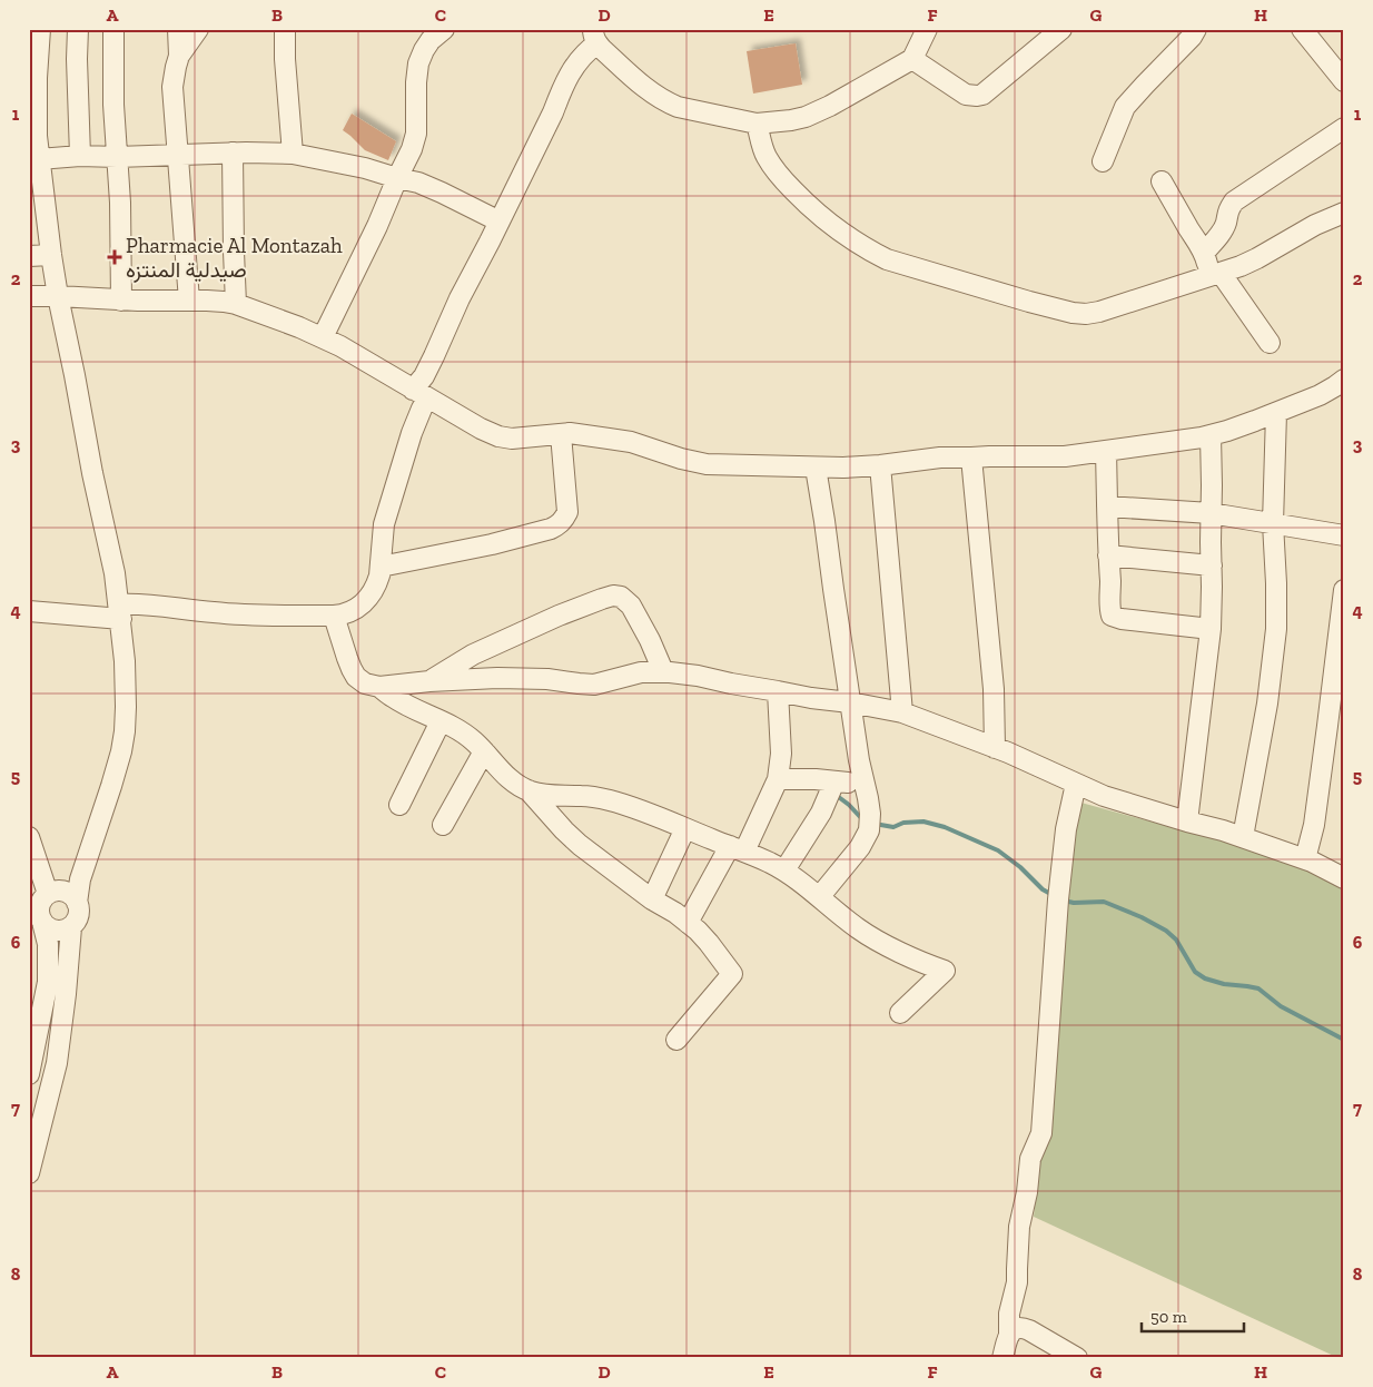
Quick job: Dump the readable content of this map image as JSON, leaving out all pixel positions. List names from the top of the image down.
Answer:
{
  "places": {
    "health": ["Pharmacie Al Montazah صيدلية المنتزه"]
  },
  "scale_bar": "50 m",
  "grid": {
    "columns": [
      "A",
      "B",
      "C",
      "D",
      "E",
      "F",
      "G",
      "H"
    ],
    "rows": [
      "1",
      "2",
      "3",
      "4",
      "5",
      "6",
      "7",
      "8"
    ]
  }
}
